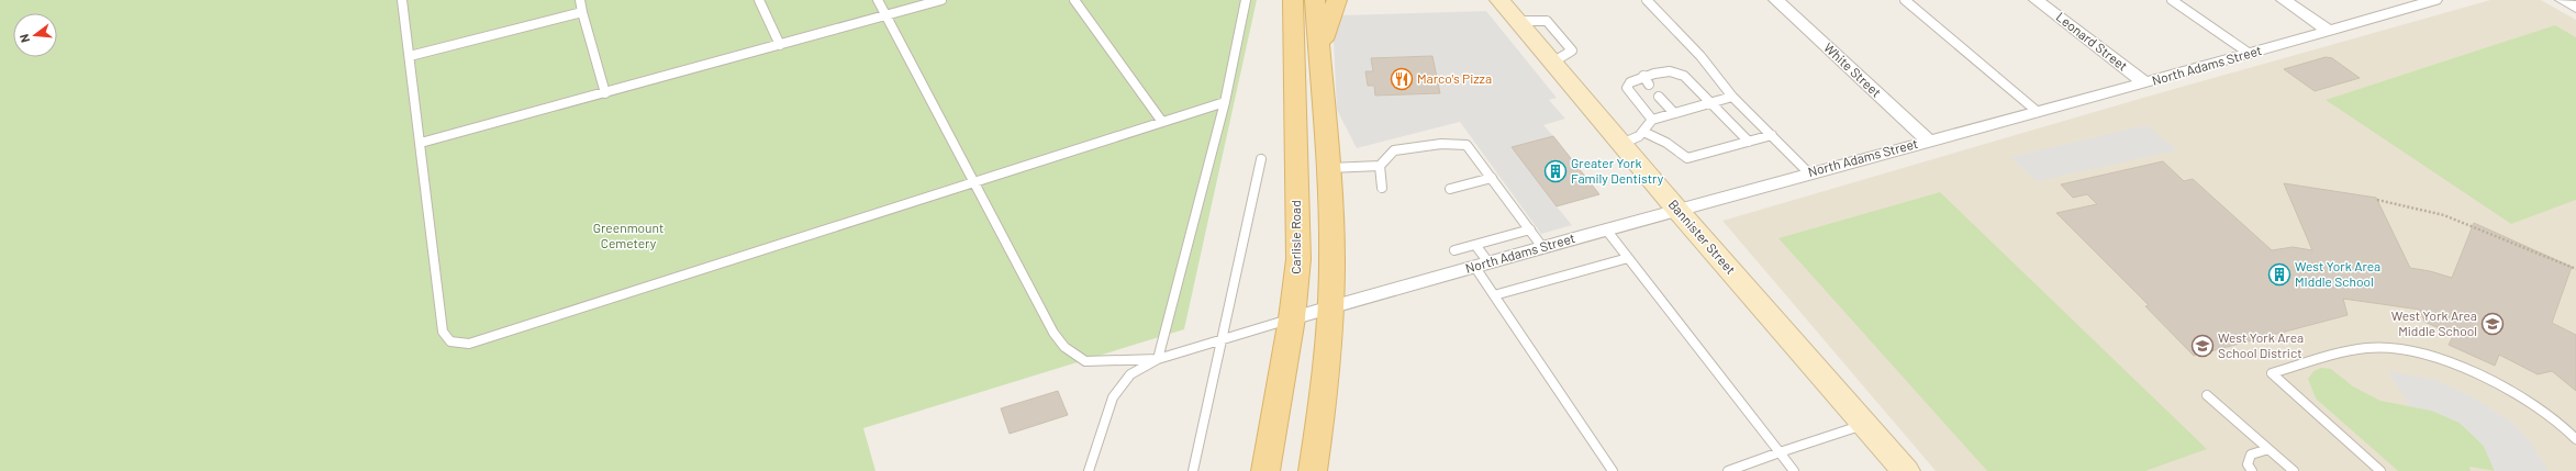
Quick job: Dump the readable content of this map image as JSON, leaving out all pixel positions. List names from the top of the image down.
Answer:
{
  "streets": {
    "main road": ["Carlisle Road"],
    "street": [
      "Leonard Street",
      "North Adams Street",
      "White Street",
      "Bannister Street"
    ]
  },
  "crossings": [
    ["Leonard Street", "North Adams Street"],
    ["North Adams Street", "White Street"],
    ["North Adams Street", "Carlisle Road"],
    ["North Adams Street", "Bannister Street"]
  ],
  "parks": ["Greenmount Cemetery"],
  "places": {
    "restaurant": ["Marco's Pizza"],
    "building": ["Greater York Family Dentistry", "West York Area MIddle School"],
    "school or university": ["West York Area Middle School", "West York Area School District"]
  },
  "north": "left"
}
